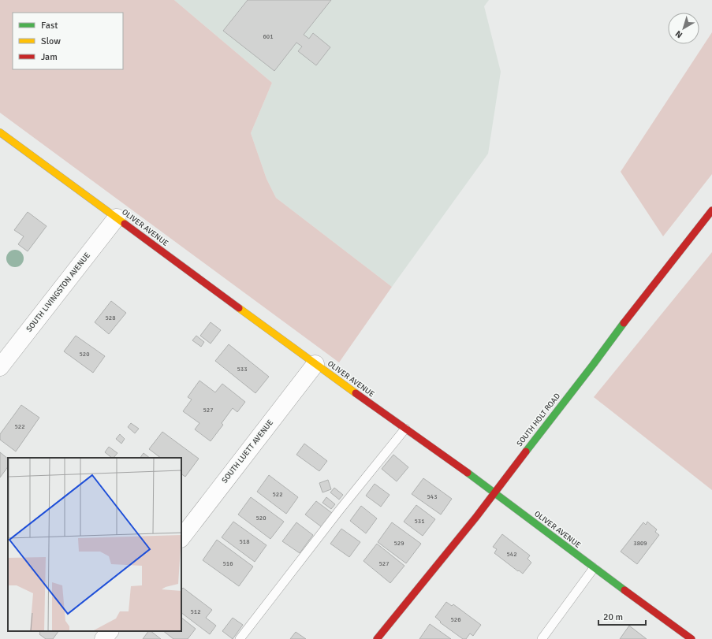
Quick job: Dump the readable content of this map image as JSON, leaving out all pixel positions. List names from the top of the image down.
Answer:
{
  "streets": {
    "street": [
      "OLIVER AVENUE",
      "SOUTH LIVINGSTON AVENUE",
      "SOUTH HOLT ROAD",
      "SOUTH LUETT AVENUE"
    ]
  },
  "crossings": [
    ["OLIVER AVENUE", "SOUTH LIVINGSTON AVENUE"],
    ["OLIVER AVENUE", "SOUTH HOLT ROAD"],
    ["OLIVER AVENUE", "SOUTH LUETT AVENUE"]
  ],
  "house_numbers": [
    "601",
    "528",
    "520",
    "533",
    "527",
    "522",
    "522",
    "543",
    "520",
    "531",
    "518",
    "529",
    "3809",
    "542",
    "516",
    "527",
    "512",
    "526"
  ],
  "legend": ["Fast", "Slow", "Jam"],
  "scale_bar": "20 m",
  "north": "bottom left"
}
